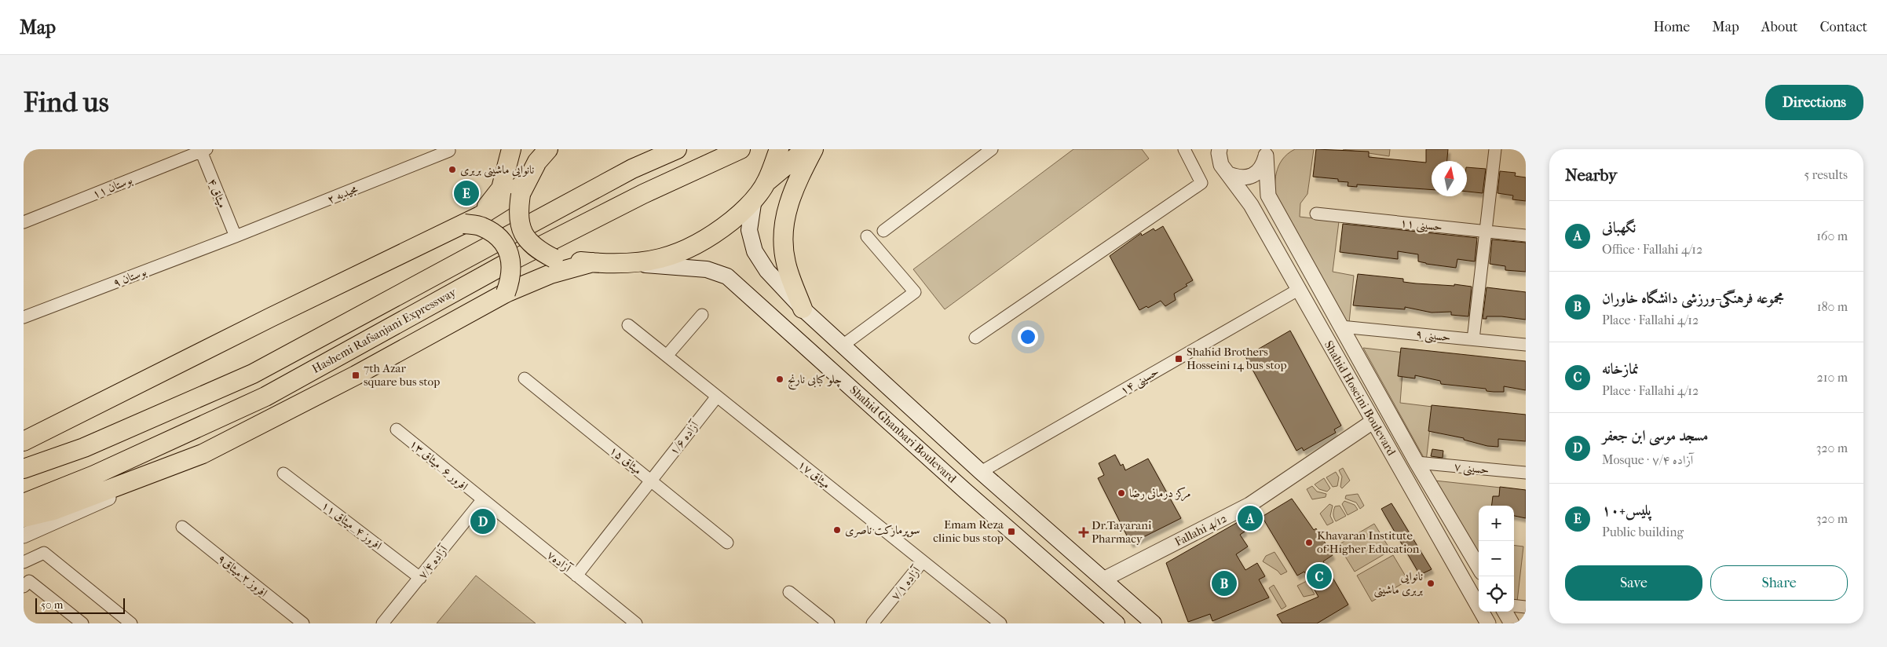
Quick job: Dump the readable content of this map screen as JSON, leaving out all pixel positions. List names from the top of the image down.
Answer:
{
  "streets": {
    "highway": ["Hashemi Rafsanjani Expressway"],
    "main road": ["Shahid Ghanbari Boulevard"],
    "street": [
      "بوستان ۱۱",
      "میثاق ۴",
      "مجیدیه ۲",
      "حسینی ۱۱",
      "بوستان ۹",
      "حسینی ۹",
      "حسینی ۱۴",
      "Shahid Hoseini Boulevard",
      "آزاده ۱/۶",
      "میثاق ۱۵",
      "افرور ۶_میثاق ۱۳",
      "حسینی ۷",
      "میثاق ۱۷",
      "افروز ۴_میثاق ۱۱",
      "Fallahi 4/12",
      "آزاده۷",
      "آزاده ۷/۴",
      "افروز ۲-میثاق۹",
      "آزاده ۷/۱"
    ]
  },
  "crossings": [
    ["بوستان ۱۱", "میثاق ۴"],
    ["میثاق ۴", "مجیدیه ۲"],
    ["میثاق ۴", "بوستان ۹"],
    ["مجیدیه ۲", "بوستان ۹"],
    ["حسینی ۹", "Shahid Hoseini Boulevard"],
    ["حسینی ۱۴", "Shahid Hoseini Boulevard"],
    ["حسینی ۱۴", "Shahid Ghanbari Boulevard"],
    ["Shahid Hoseini Boulevard", "حسینی ۷"],
    ["Shahid Hoseini Boulevard", "Fallahi 4/12"],
    ["Shahid Ghanbari Boulevard", "Fallahi 4/12"],
    ["آزاده ۱/۶", "میثاق ۱۵"],
    ["آزاده ۱/۶", "میثاق ۱۷"],
    ["آزاده ۱/۶", "آزاده۷"],
    ["افرور ۶_میثاق ۱۳", "آزاده۷"],
    ["افرور ۶_میثاق ۱۳", "آزاده ۷/۴"],
    ["میثاق ۱۷", "آزاده ۷/۱"],
    ["افروز ۴_میثاق ۱۱", "آزاده ۷/۴"],
    ["آزاده۷", "آزاده ۷/۴"]
  ],
  "places": {
    "other": [
      "نانوایی ماشینی بربری",
      "چلو کبابی نارنج",
      "مرکز درمانی رضا",
      "سوپرمارکت ناصری",
      "Khavaran Institute of Higher Education",
      "نانوایی بربری ماشینی"
    ],
    "transit": ["Shahid Brothers Hosseini 14 bus stop", "7th Azar square bus stop", "Emam Reza clinic bus stop"],
    "health": ["Dr.Tayarani Pharmacy"]
  },
  "scale_bar": "50 m",
  "north": "top",
  "page": {
    "header": "Map",
    "nav": [
      "Home",
      "Map",
      "About",
      "Contact"
    ],
    "buttons": [
      "Directions",
      ["Save", "Share"]
    ],
    "title": "Find us",
    "heading": ["Nearby", "5 results"],
    "pins": [
      "E",
      "A",
      "D",
      "C",
      "B"
    ],
    "list": [
      {
        "mark": "A",
        "name": "نگهبانی",
        "note": "Office · Fallahi 4/12",
        "value": "160 m"
      },
      {
        "mark": "B",
        "name": "مجموعه فرهنگی-ورزشی دانشگاه خاوران",
        "note": "Place · Fallahi 4/12",
        "value": "180 m"
      },
      {
        "mark": "C",
        "name": "نمازخانه",
        "note": "Place · Fallahi 4/12",
        "value": "210 m"
      },
      {
        "mark": "D",
        "name": "مسجد موسی ابن جعفر",
        "note": "Mosque · آزاده ۷/۴",
        "value": "320 m"
      },
      {
        "mark": "E",
        "name": "پلیس+۱۰",
        "note": "Public building",
        "value": "320 m"
      }
    ],
    "map_buttons": ["+", "−"],
    "scale": "50 m"
  }
}
